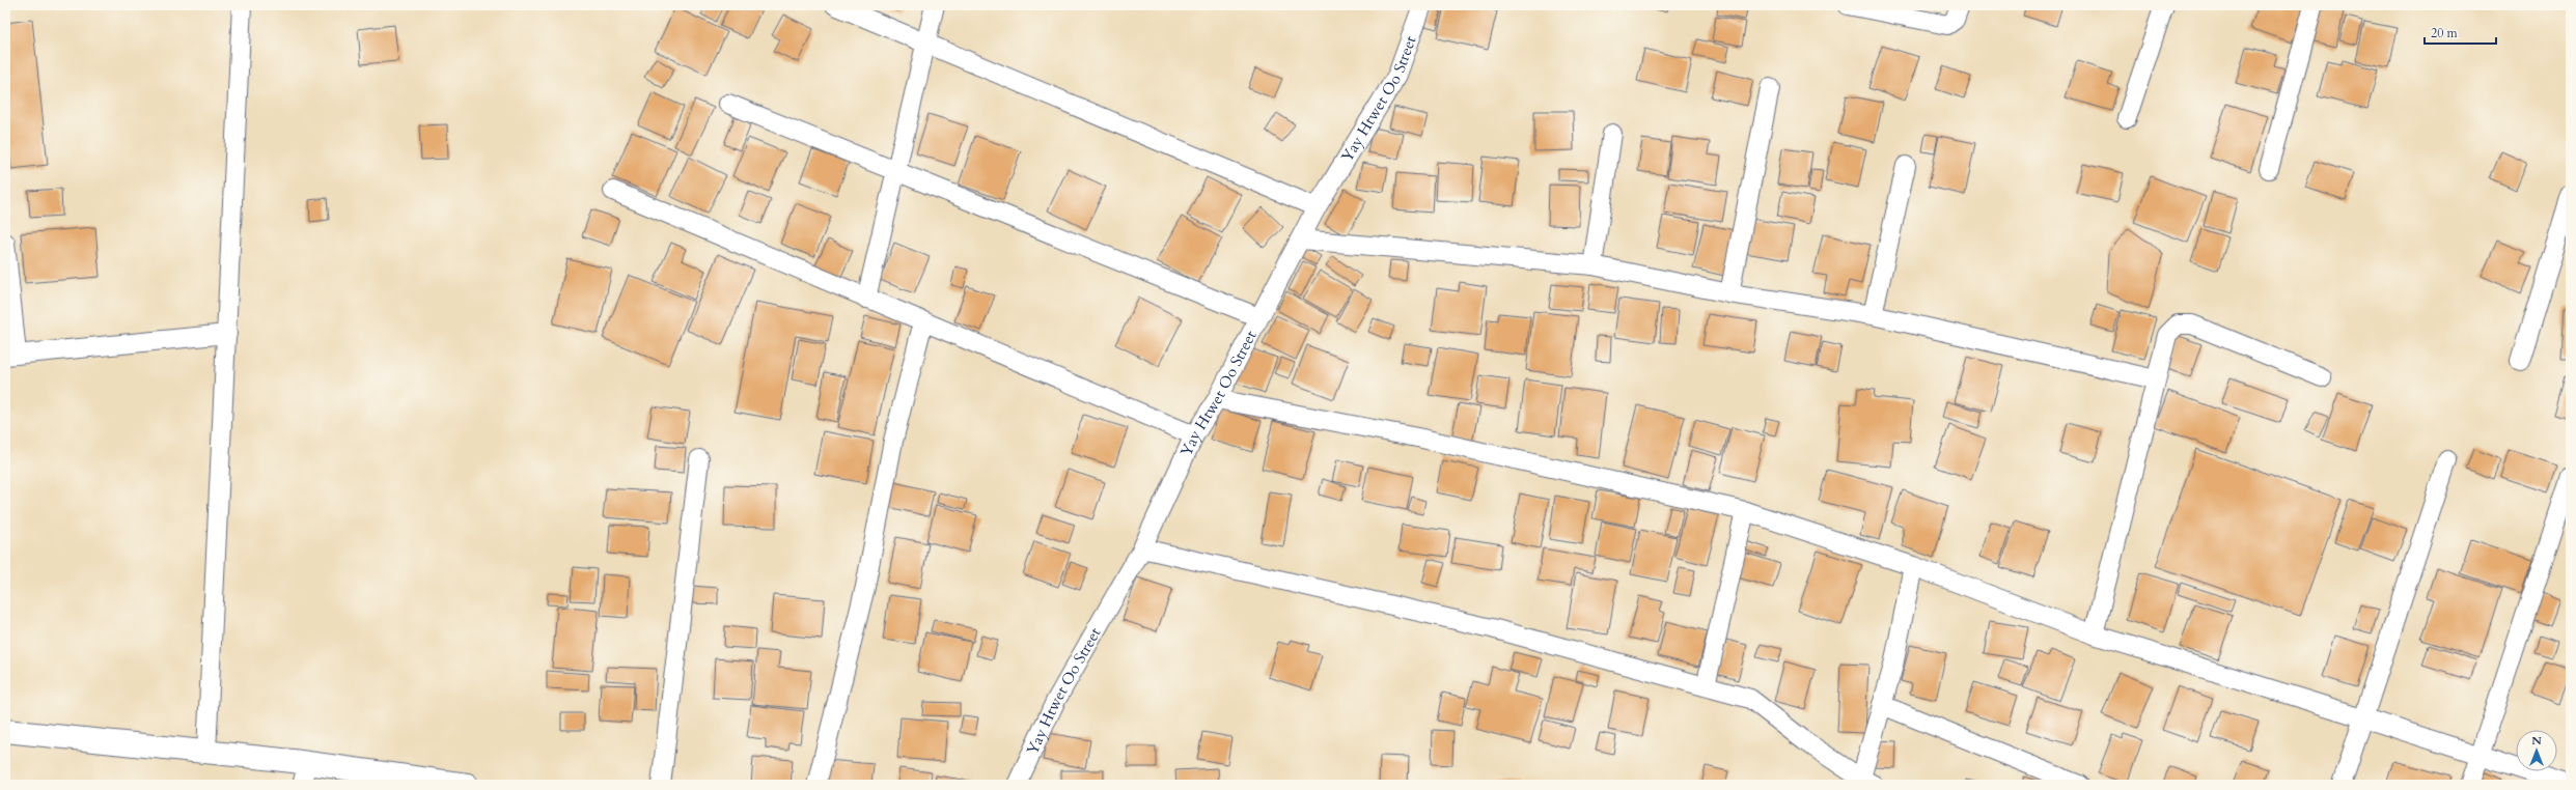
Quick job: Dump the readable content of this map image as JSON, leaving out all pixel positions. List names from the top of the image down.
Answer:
{
  "streets": {
    "street": ["Yay Htwet Oo Street"]
  },
  "scale_bar": "20 m",
  "north": "top"
}
